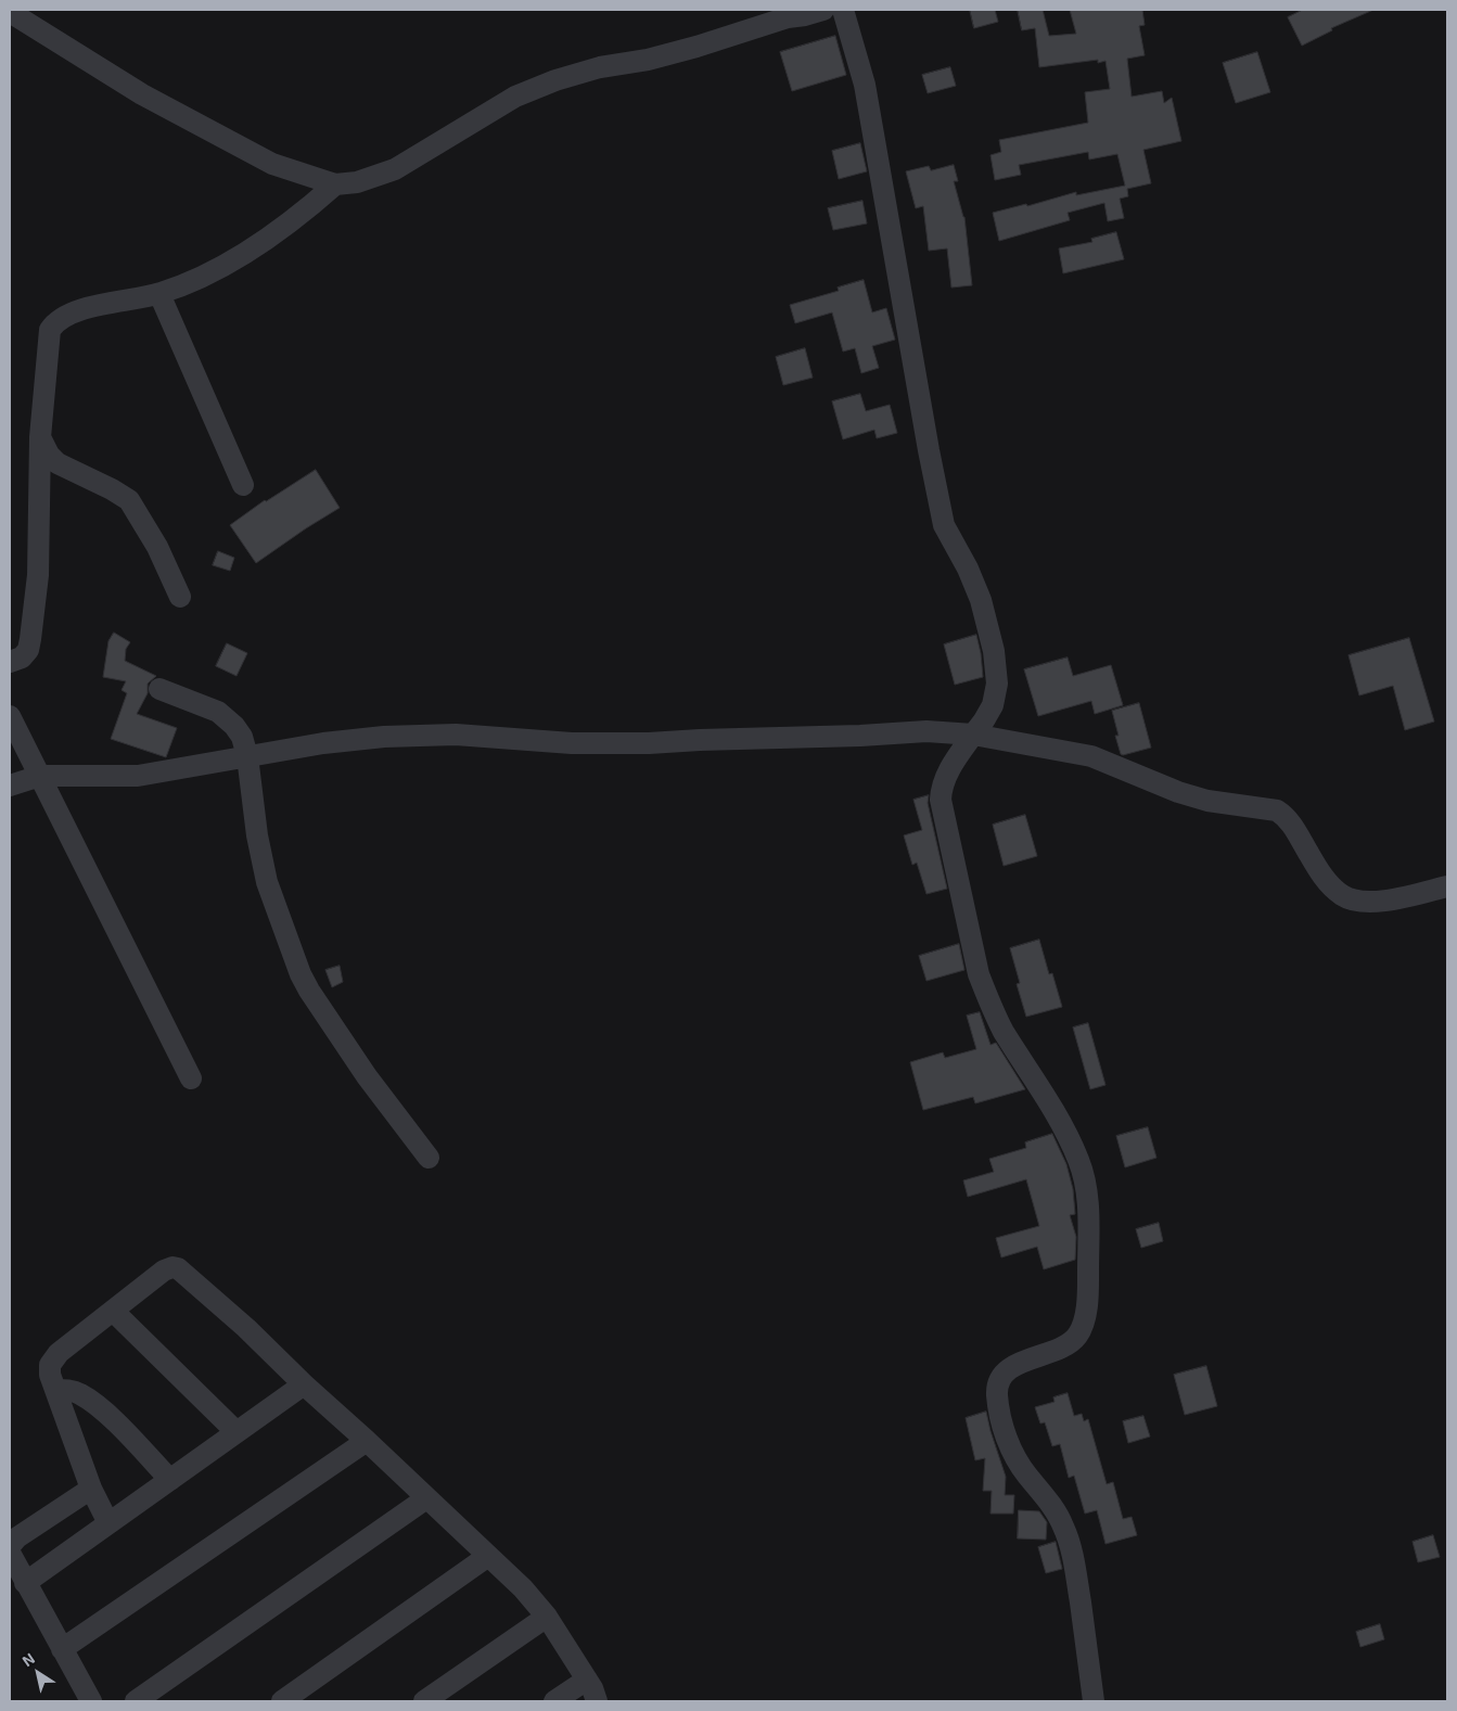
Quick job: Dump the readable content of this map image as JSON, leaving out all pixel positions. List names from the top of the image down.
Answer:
{
  "north": "top left"
}
